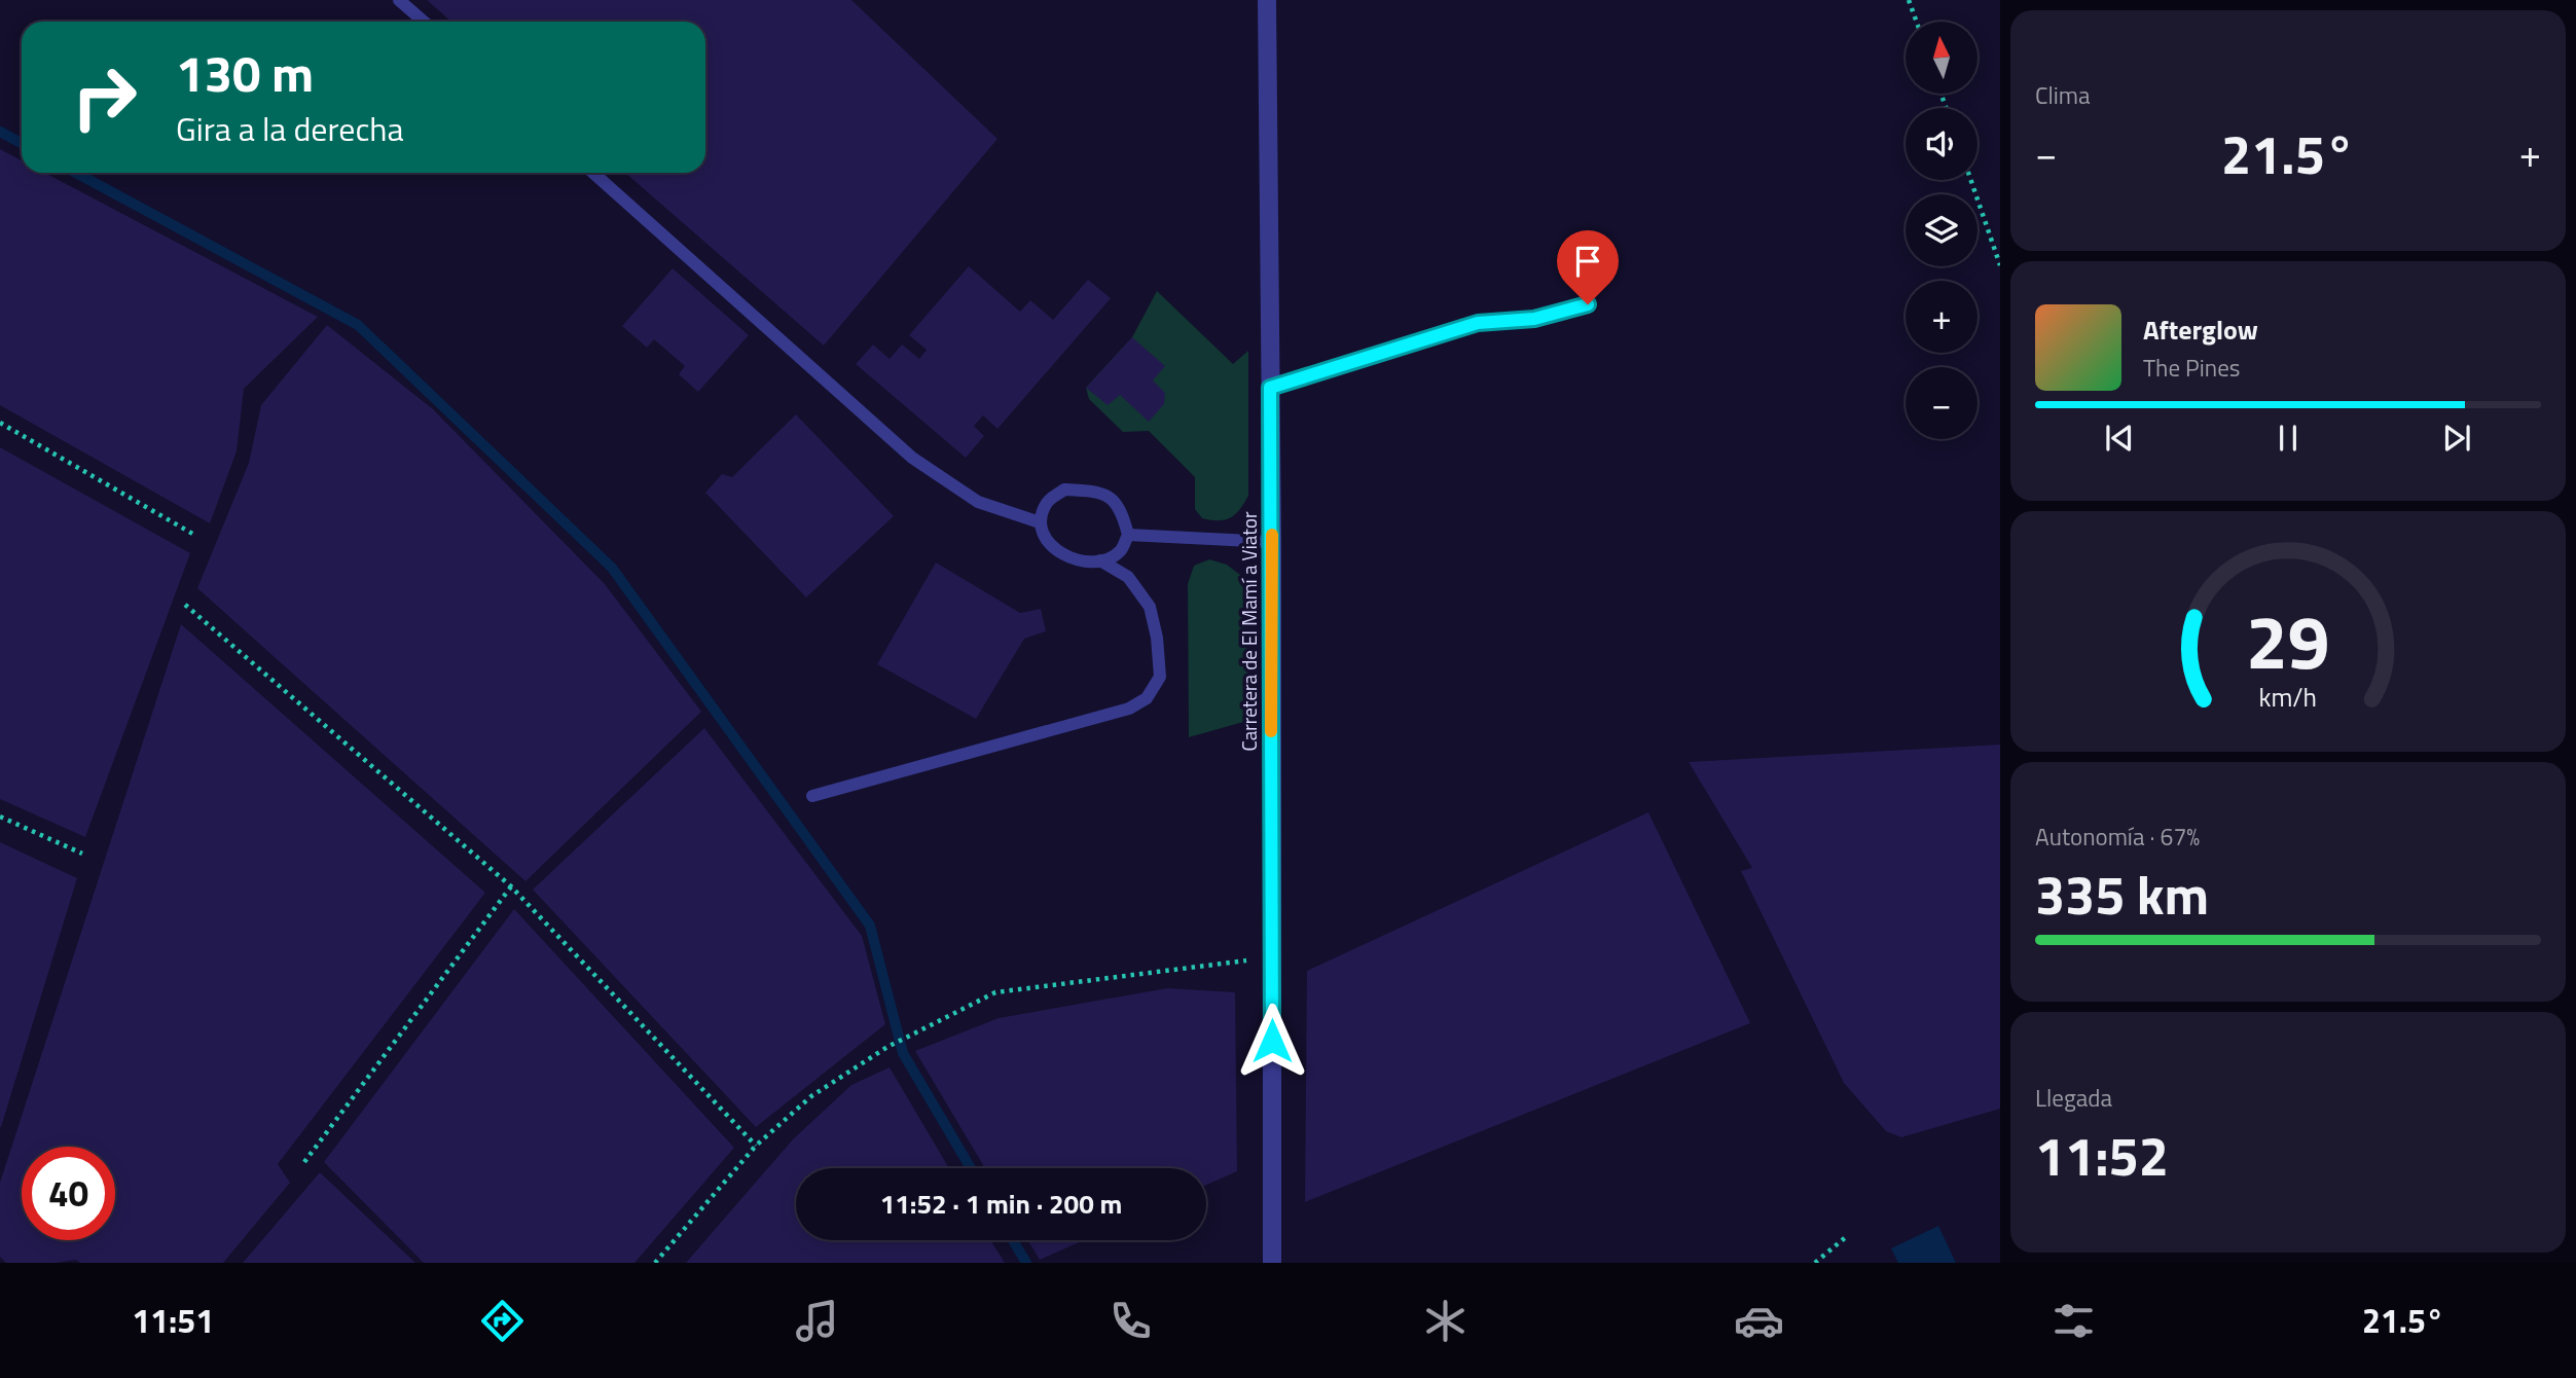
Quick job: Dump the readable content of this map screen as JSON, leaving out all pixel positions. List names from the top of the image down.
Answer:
{
  "streets": {
    "street": ["Carretera de El Mamí a Viator"]
  },
  "north": "top",
  "page": {
    "tile": [
      "Clima",
      ["Autonomía · 67%", "335 km"],
      ["Llegada", "11:52"]
    ],
    "map_buttons": ["+", "−"],
    "turn": ["130 m", "Gira a la derecha"],
    "heat": ["−", "21.5°", "+"],
    "song": ["Afterglow", "The Pines"],
    "limit": "40",
    "trip": "11:52 · 1 min · 200 m",
    "tabs": ["11:51", "21.5°"],
    "gauge": ["29", "km/h"]
  }
}
